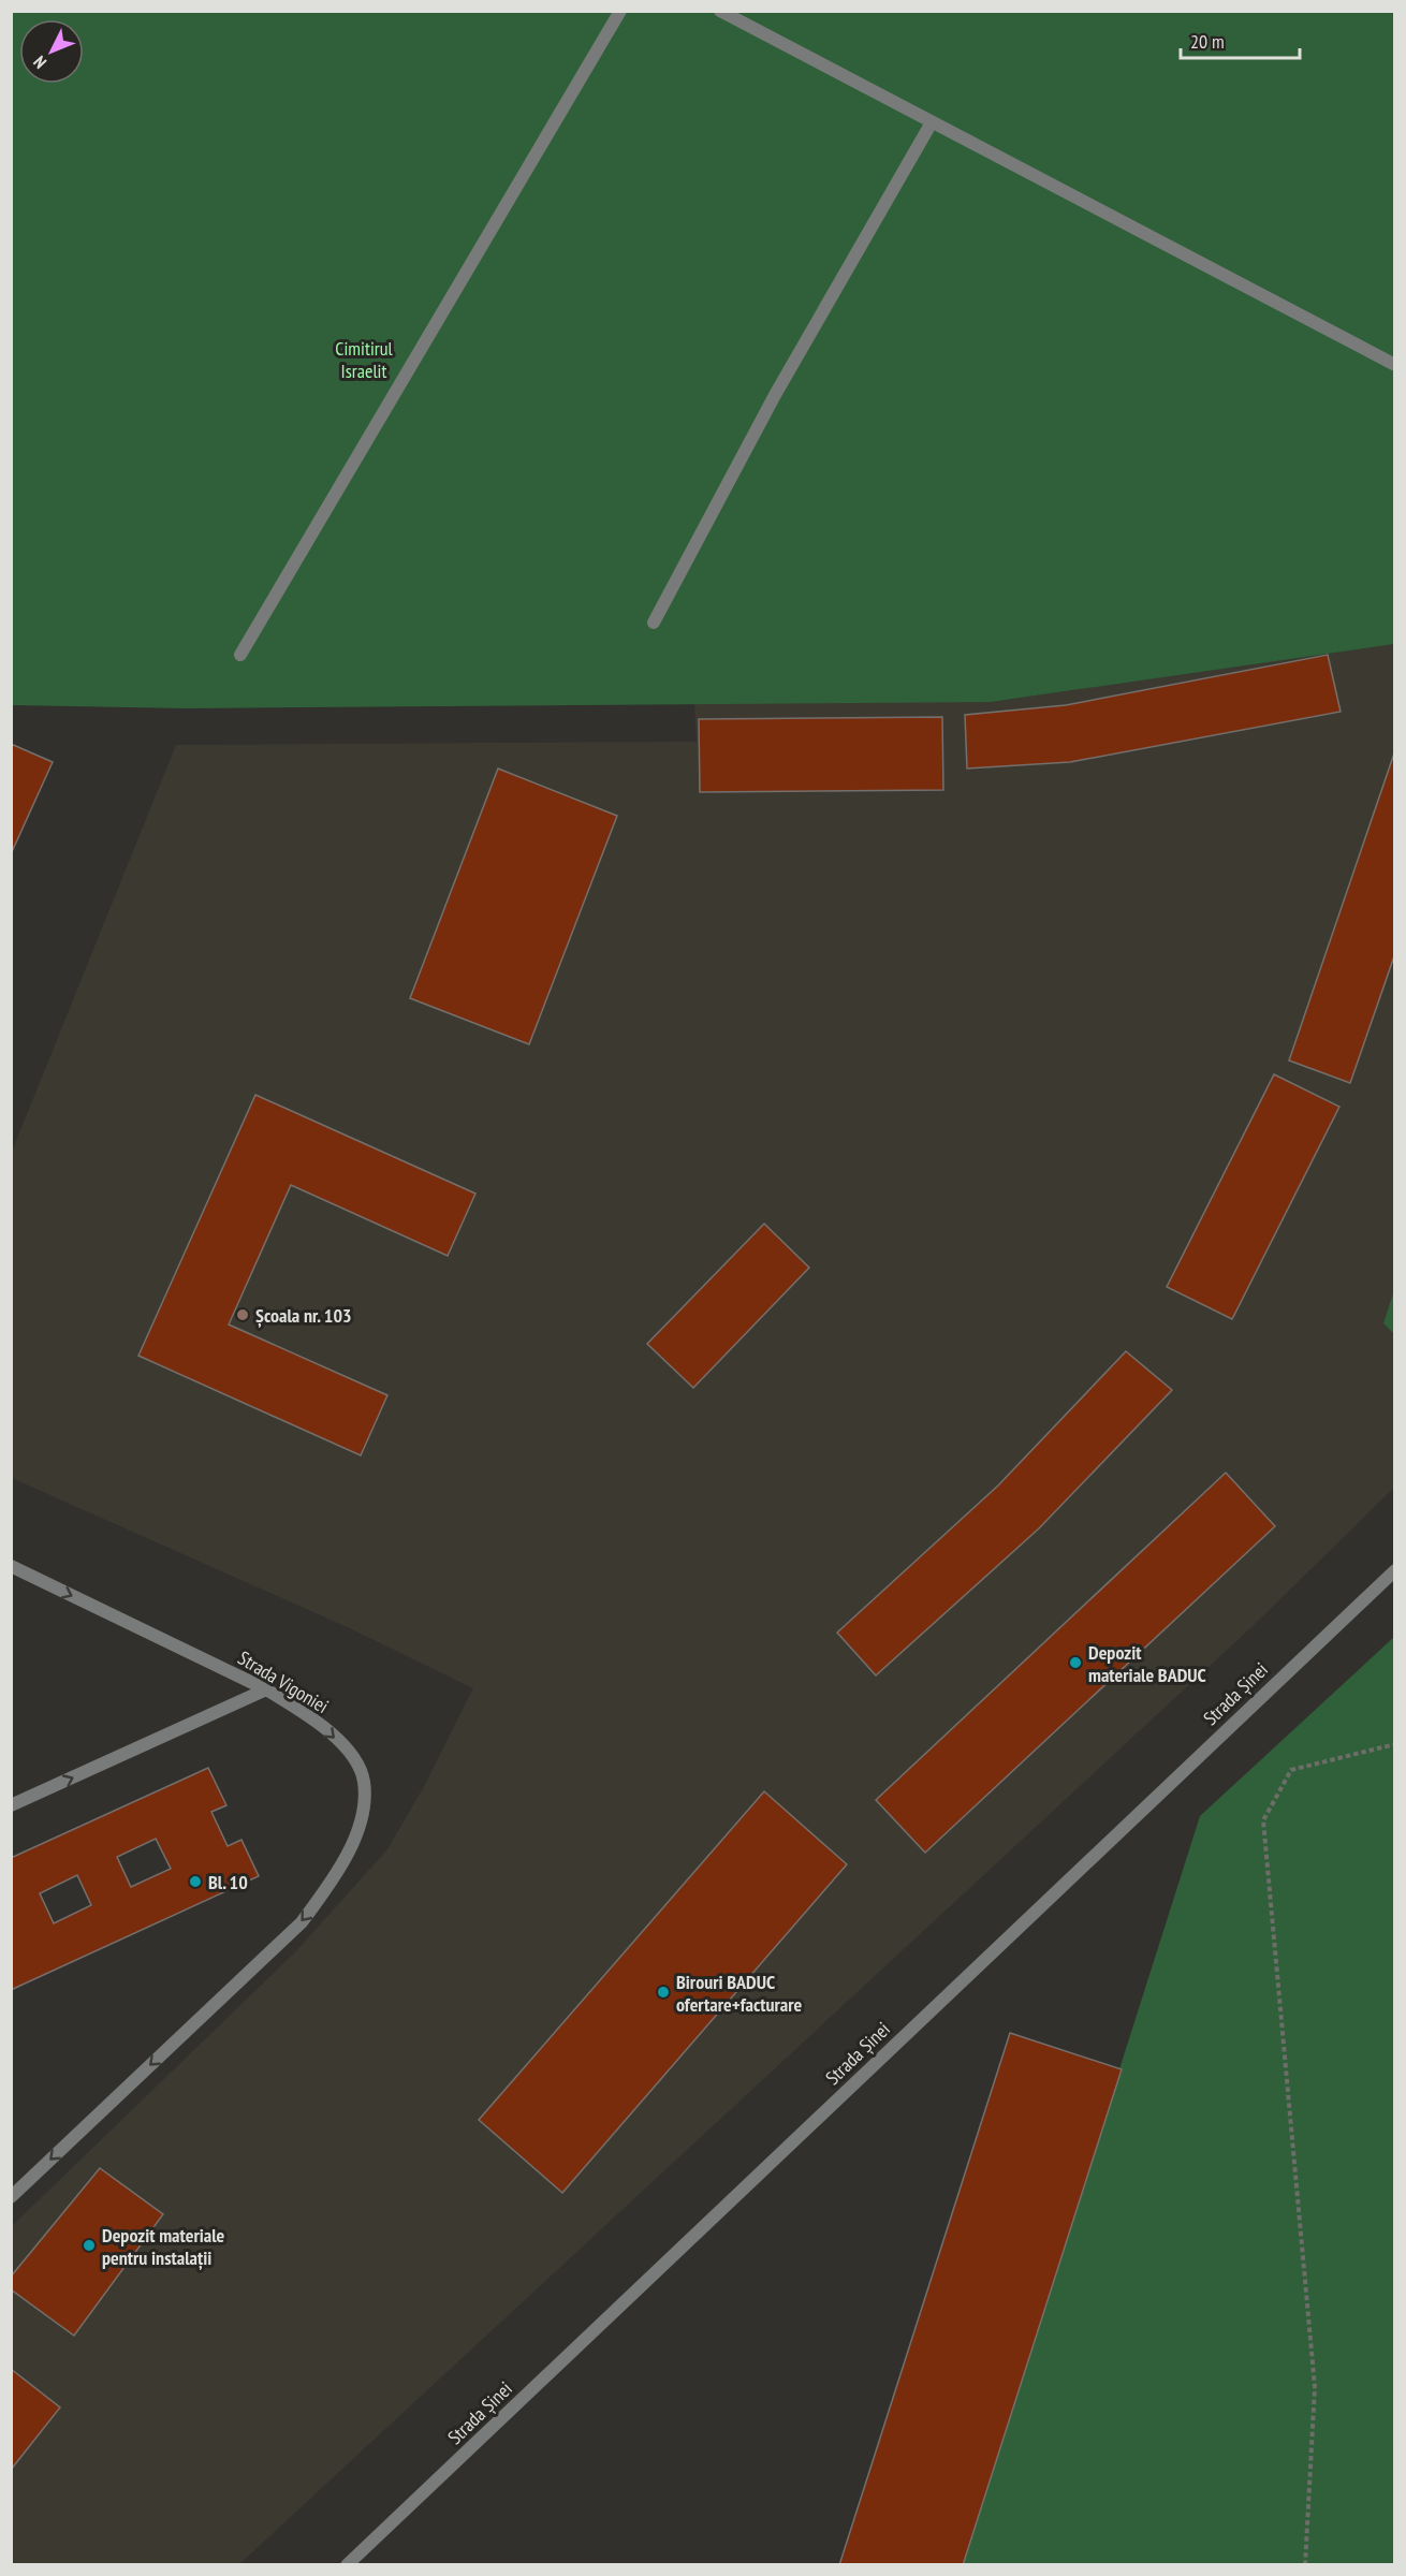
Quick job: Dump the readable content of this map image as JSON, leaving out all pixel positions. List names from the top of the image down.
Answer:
{
  "streets": {
    "street": ["Strada Vigoniei", "Strada Șinei"]
  },
  "parks": ["Cimitirul Israelit"],
  "places": [
    "Școala nr. 103",
    "Depozit materiale BADUC",
    "Bl. 10",
    "Birouri BADUC ofertare+facturare",
    "Depozit materiale pentru instalații"
  ],
  "scale_bar": "20 m",
  "north": "bottom left"
}
